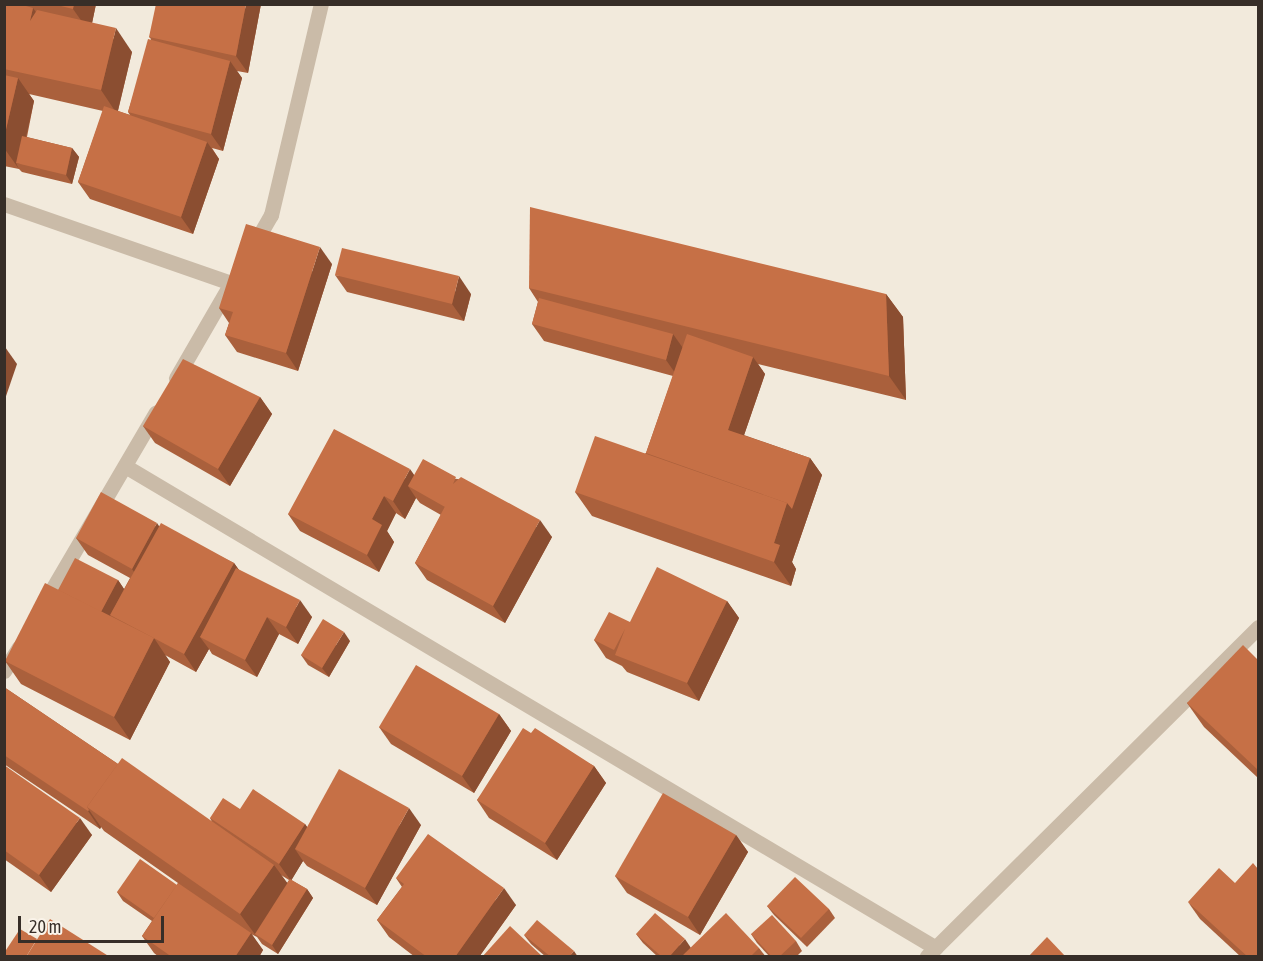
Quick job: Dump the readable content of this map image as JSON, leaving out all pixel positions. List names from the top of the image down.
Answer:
{
  "scale_bar": "20 m"
}
